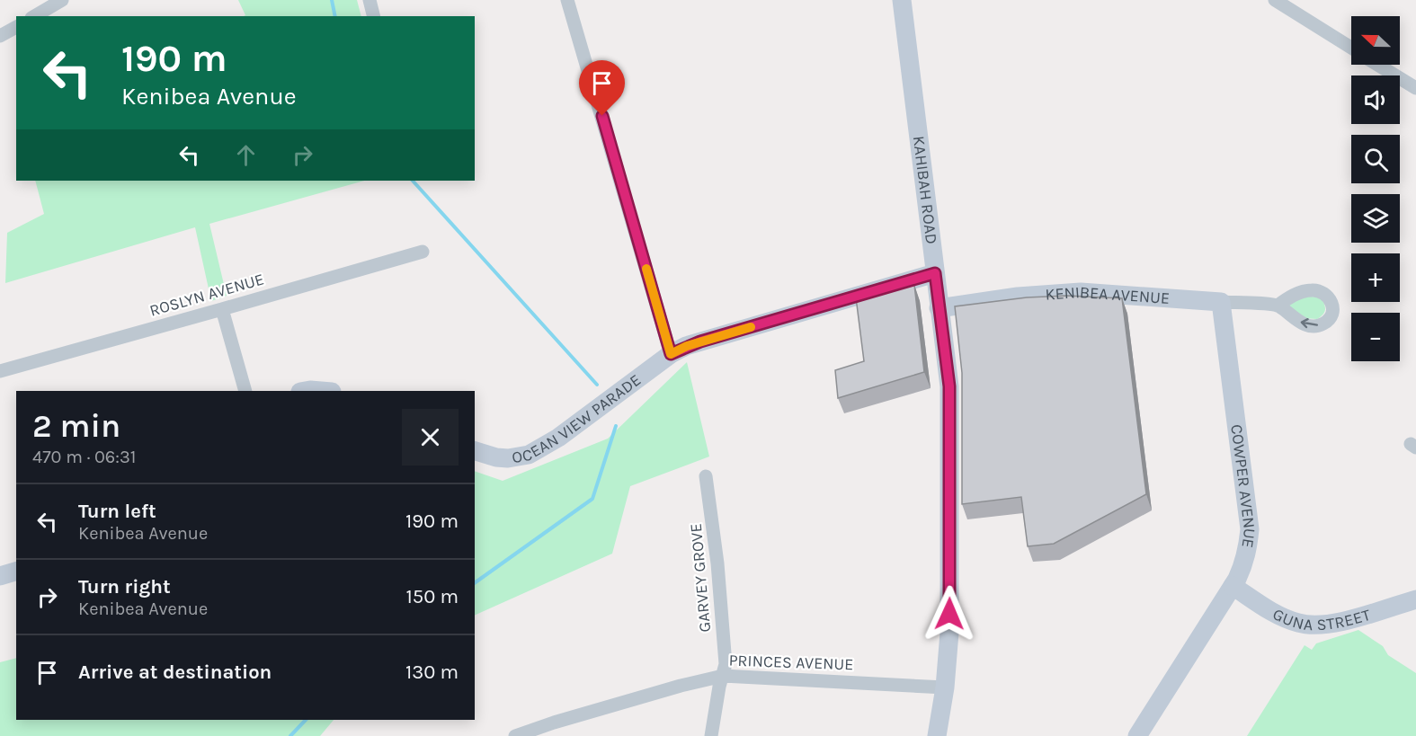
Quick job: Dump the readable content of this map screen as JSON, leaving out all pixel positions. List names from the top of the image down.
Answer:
{
  "streets": {
    "main road": [
      "KAHIBAH ROAD",
      "KENIBEA AVENUE",
      "OCEAN VIEW PARADE",
      "COWPER AVENUE",
      "GUNA STREET"
    ],
    "street": ["ROSLYN AVENUE", "GARVEY GROVE", "PRINCES AVENUE"]
  },
  "crossings": [
    ["KAHIBAH ROAD", "KENIBEA AVENUE"],
    ["KAHIBAH ROAD", "PRINCES AVENUE"],
    ["KENIBEA AVENUE", "COWPER AVENUE"],
    ["COWPER AVENUE", "GUNA STREET"],
    ["GARVEY GROVE", "PRINCES AVENUE"]
  ],
  "north": "left",
  "page": {
    "map_buttons": ["+", "−"],
    "turn": ["190 m", "Kenibea Avenue"],
    "heading": ["2 min", "470 m · 06:31"],
    "list": [
      {
        "name": "Turn left",
        "note": "Kenibea Avenue",
        "value": "190 m"
      },
      {
        "name": "Turn right",
        "note": "Kenibea Avenue",
        "value": "150 m"
      },
      {
        "name": "Arrive at destination",
        "value": "130 m"
      }
    ]
  }
}
